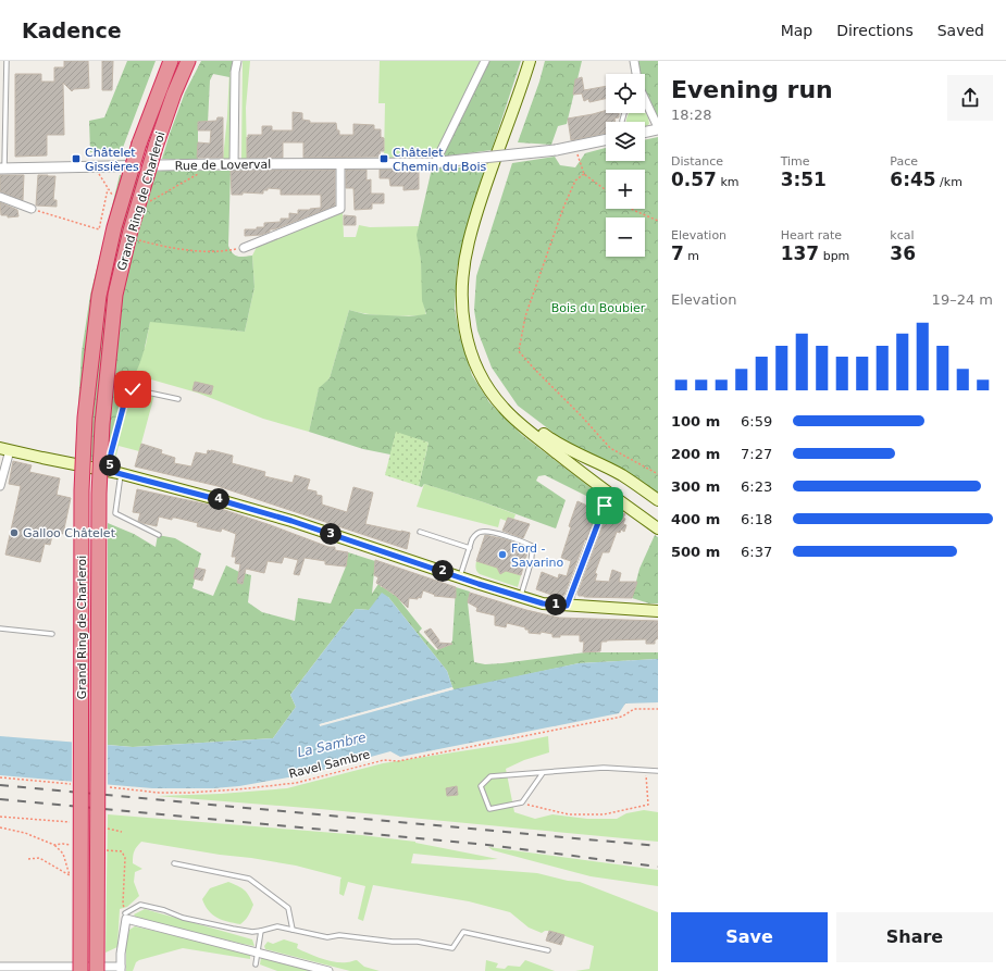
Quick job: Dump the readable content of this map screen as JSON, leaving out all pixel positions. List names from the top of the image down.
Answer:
{
  "streets": {
    "highway": ["Grand Ring de Charleroi"],
    "street": ["Rue de Loverval"],
    "path": ["Ravel Sambre"]
  },
  "water": ["La Sambre"],
  "parks": ["Bois du Boubier"],
  "places": {
    "transit": ["Châtelet Gissières", "Châtelet Chemin du Bois"],
    "other": ["Galloo Châtelet", "Ford - Savarino"]
  },
  "page": {
    "header": "Kadence",
    "nav": ["Map", "Directions", "Saved"],
    "heading": ["Evening run", "18:28"],
    "map_buttons": ["+", "−"],
    "stats": [
      ["Distance", "0.57 km"],
      ["Time", "3:51"],
      ["Pace", "6:45 /km"],
      ["Elevation", "7 m"],
      ["Heart rate", "137 bpm"],
      ["kcal", "36"]
    ],
    "chart": ["Elevation", "19–24 m"],
    "list": [
      {
        "name": "100 m",
        "note": "6:59"
      },
      {
        "name": "200 m",
        "note": "7:27"
      },
      {
        "name": "300 m",
        "note": "6:23"
      },
      {
        "name": "400 m",
        "note": "6:18"
      },
      {
        "name": "500 m",
        "note": "6:37"
      }
    ],
    "pins": [
      "5",
      "4",
      "3",
      "2",
      "1"
    ],
    "buttons": ["Save", "Share"]
  }
}
